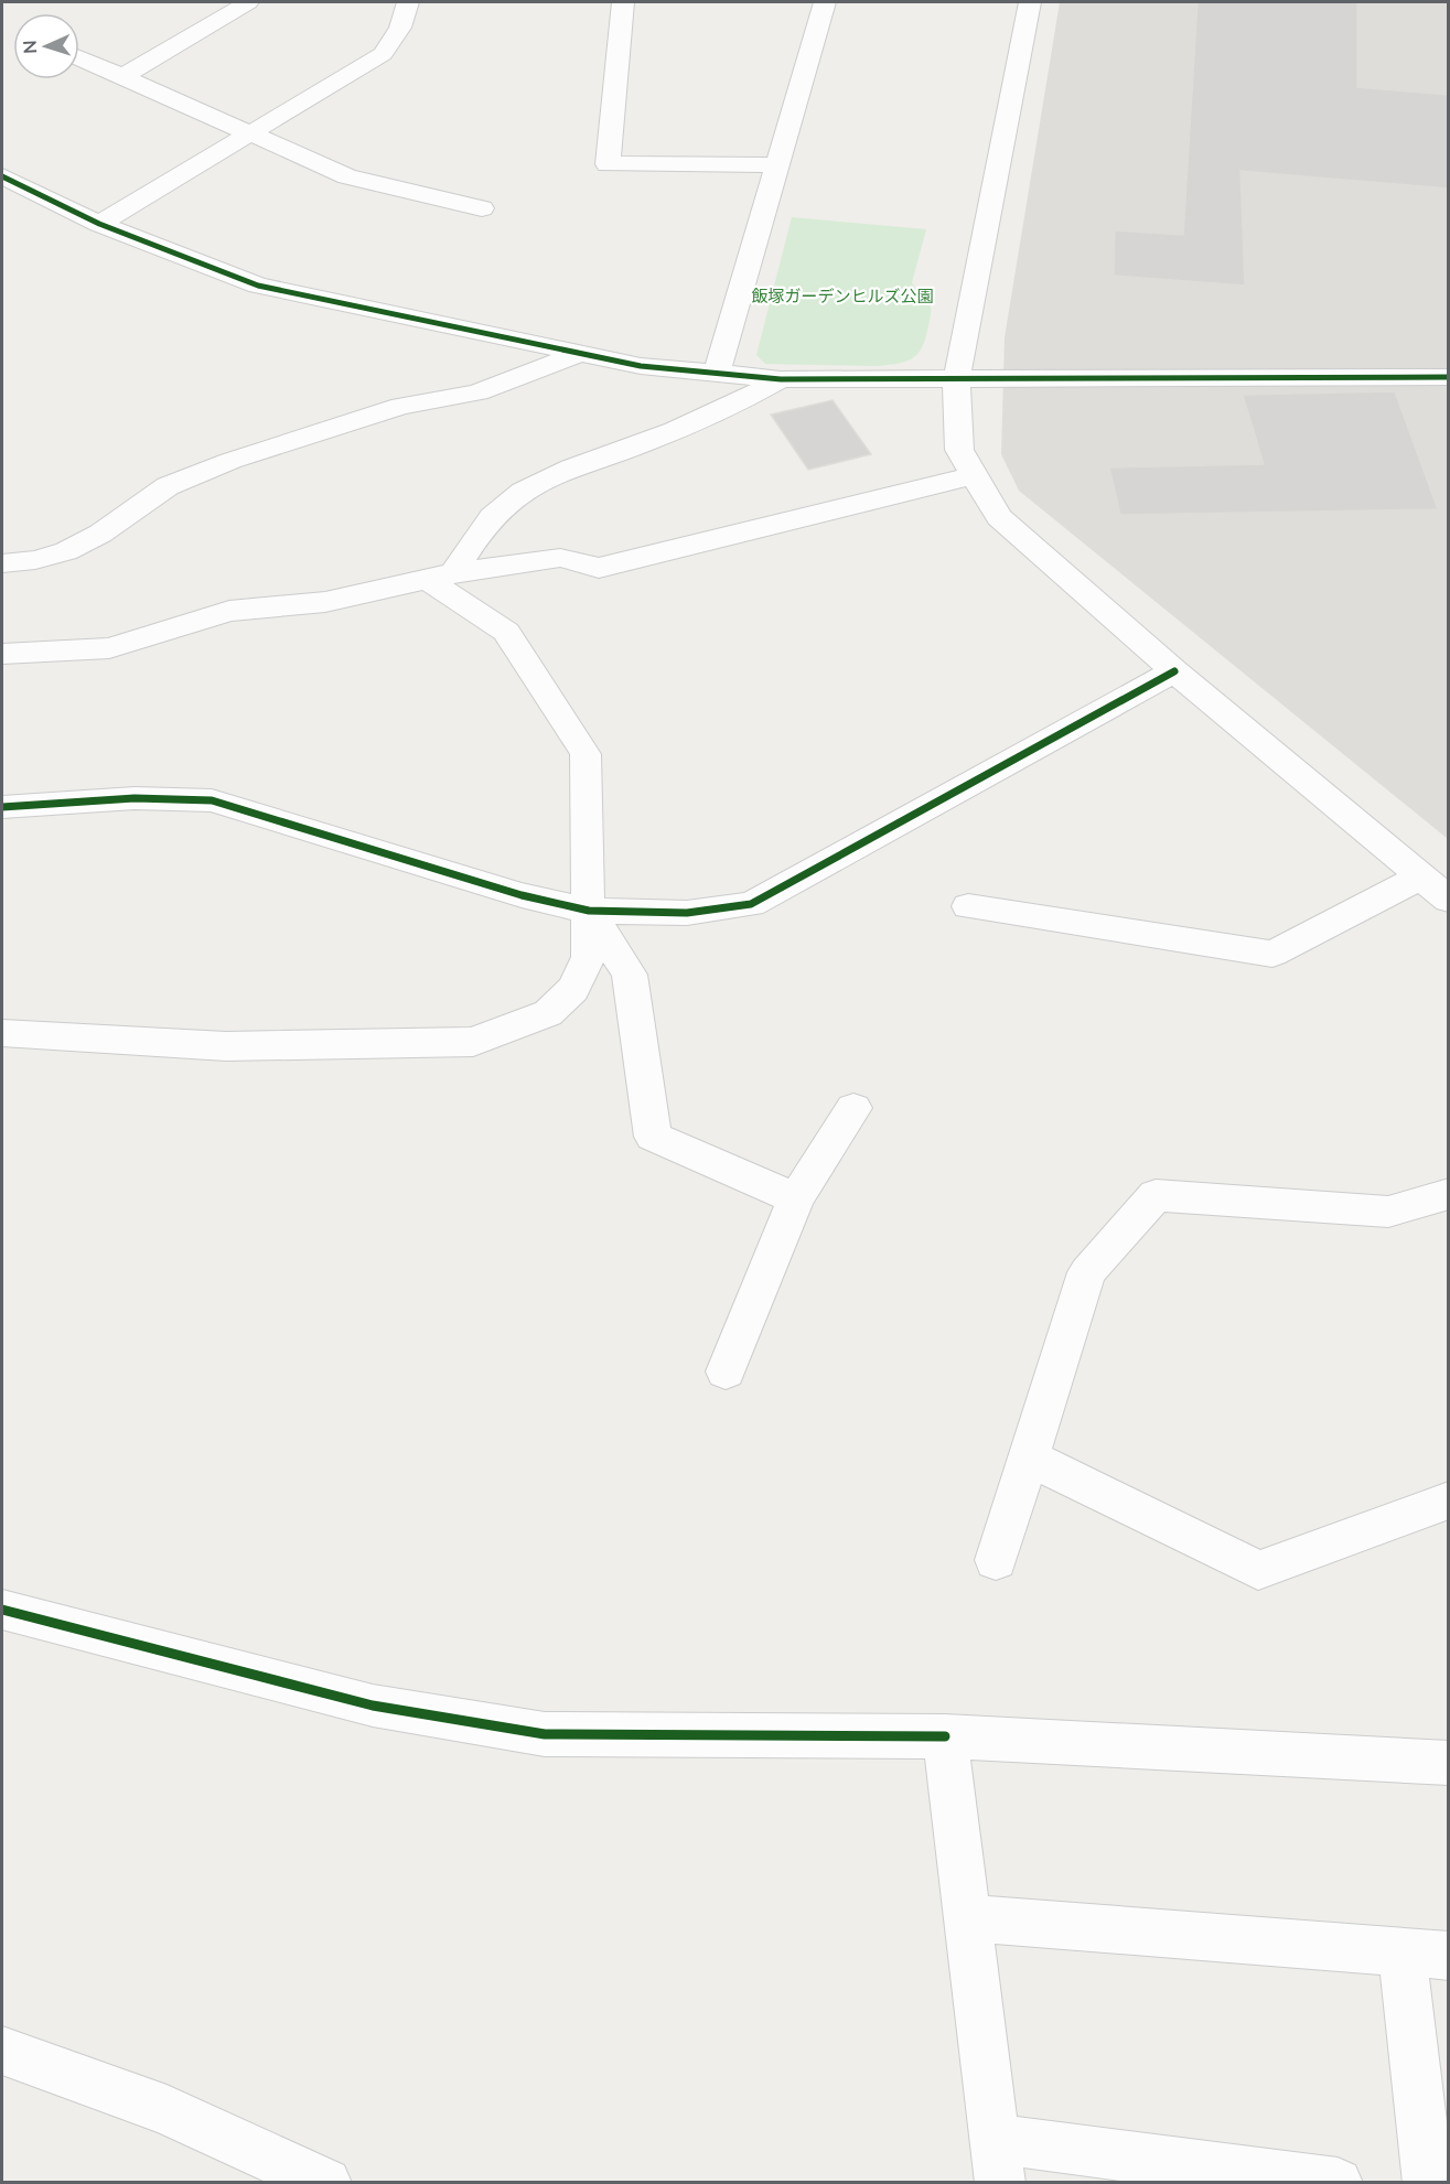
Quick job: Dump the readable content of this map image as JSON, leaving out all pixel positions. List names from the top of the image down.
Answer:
{
  "parks": ["飯塚ガーデンヒルズ公園"],
  "north": "left"
}
